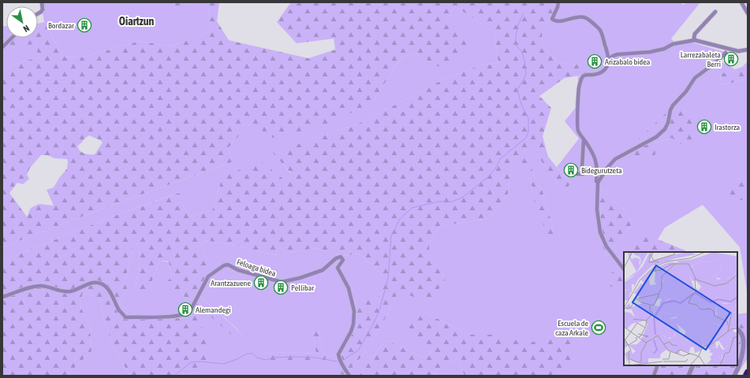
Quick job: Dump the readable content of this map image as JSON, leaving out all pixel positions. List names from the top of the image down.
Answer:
{
  "streets": {
    "street": ["Feloaga bidea"]
  },
  "districts": ["Oiartzun"],
  "places": {
    "building": [
      "Bordazar",
      "Larrezabaleta Berri",
      "Arizabalo bidea",
      "Irastorza",
      "Bidegurutzeta",
      "Arantzazuene",
      "Pellibar",
      "Alemandegi"
    ],
    "sports": ["Escuela de caza Arkale"]
  },
  "north": "bottom right"
}
